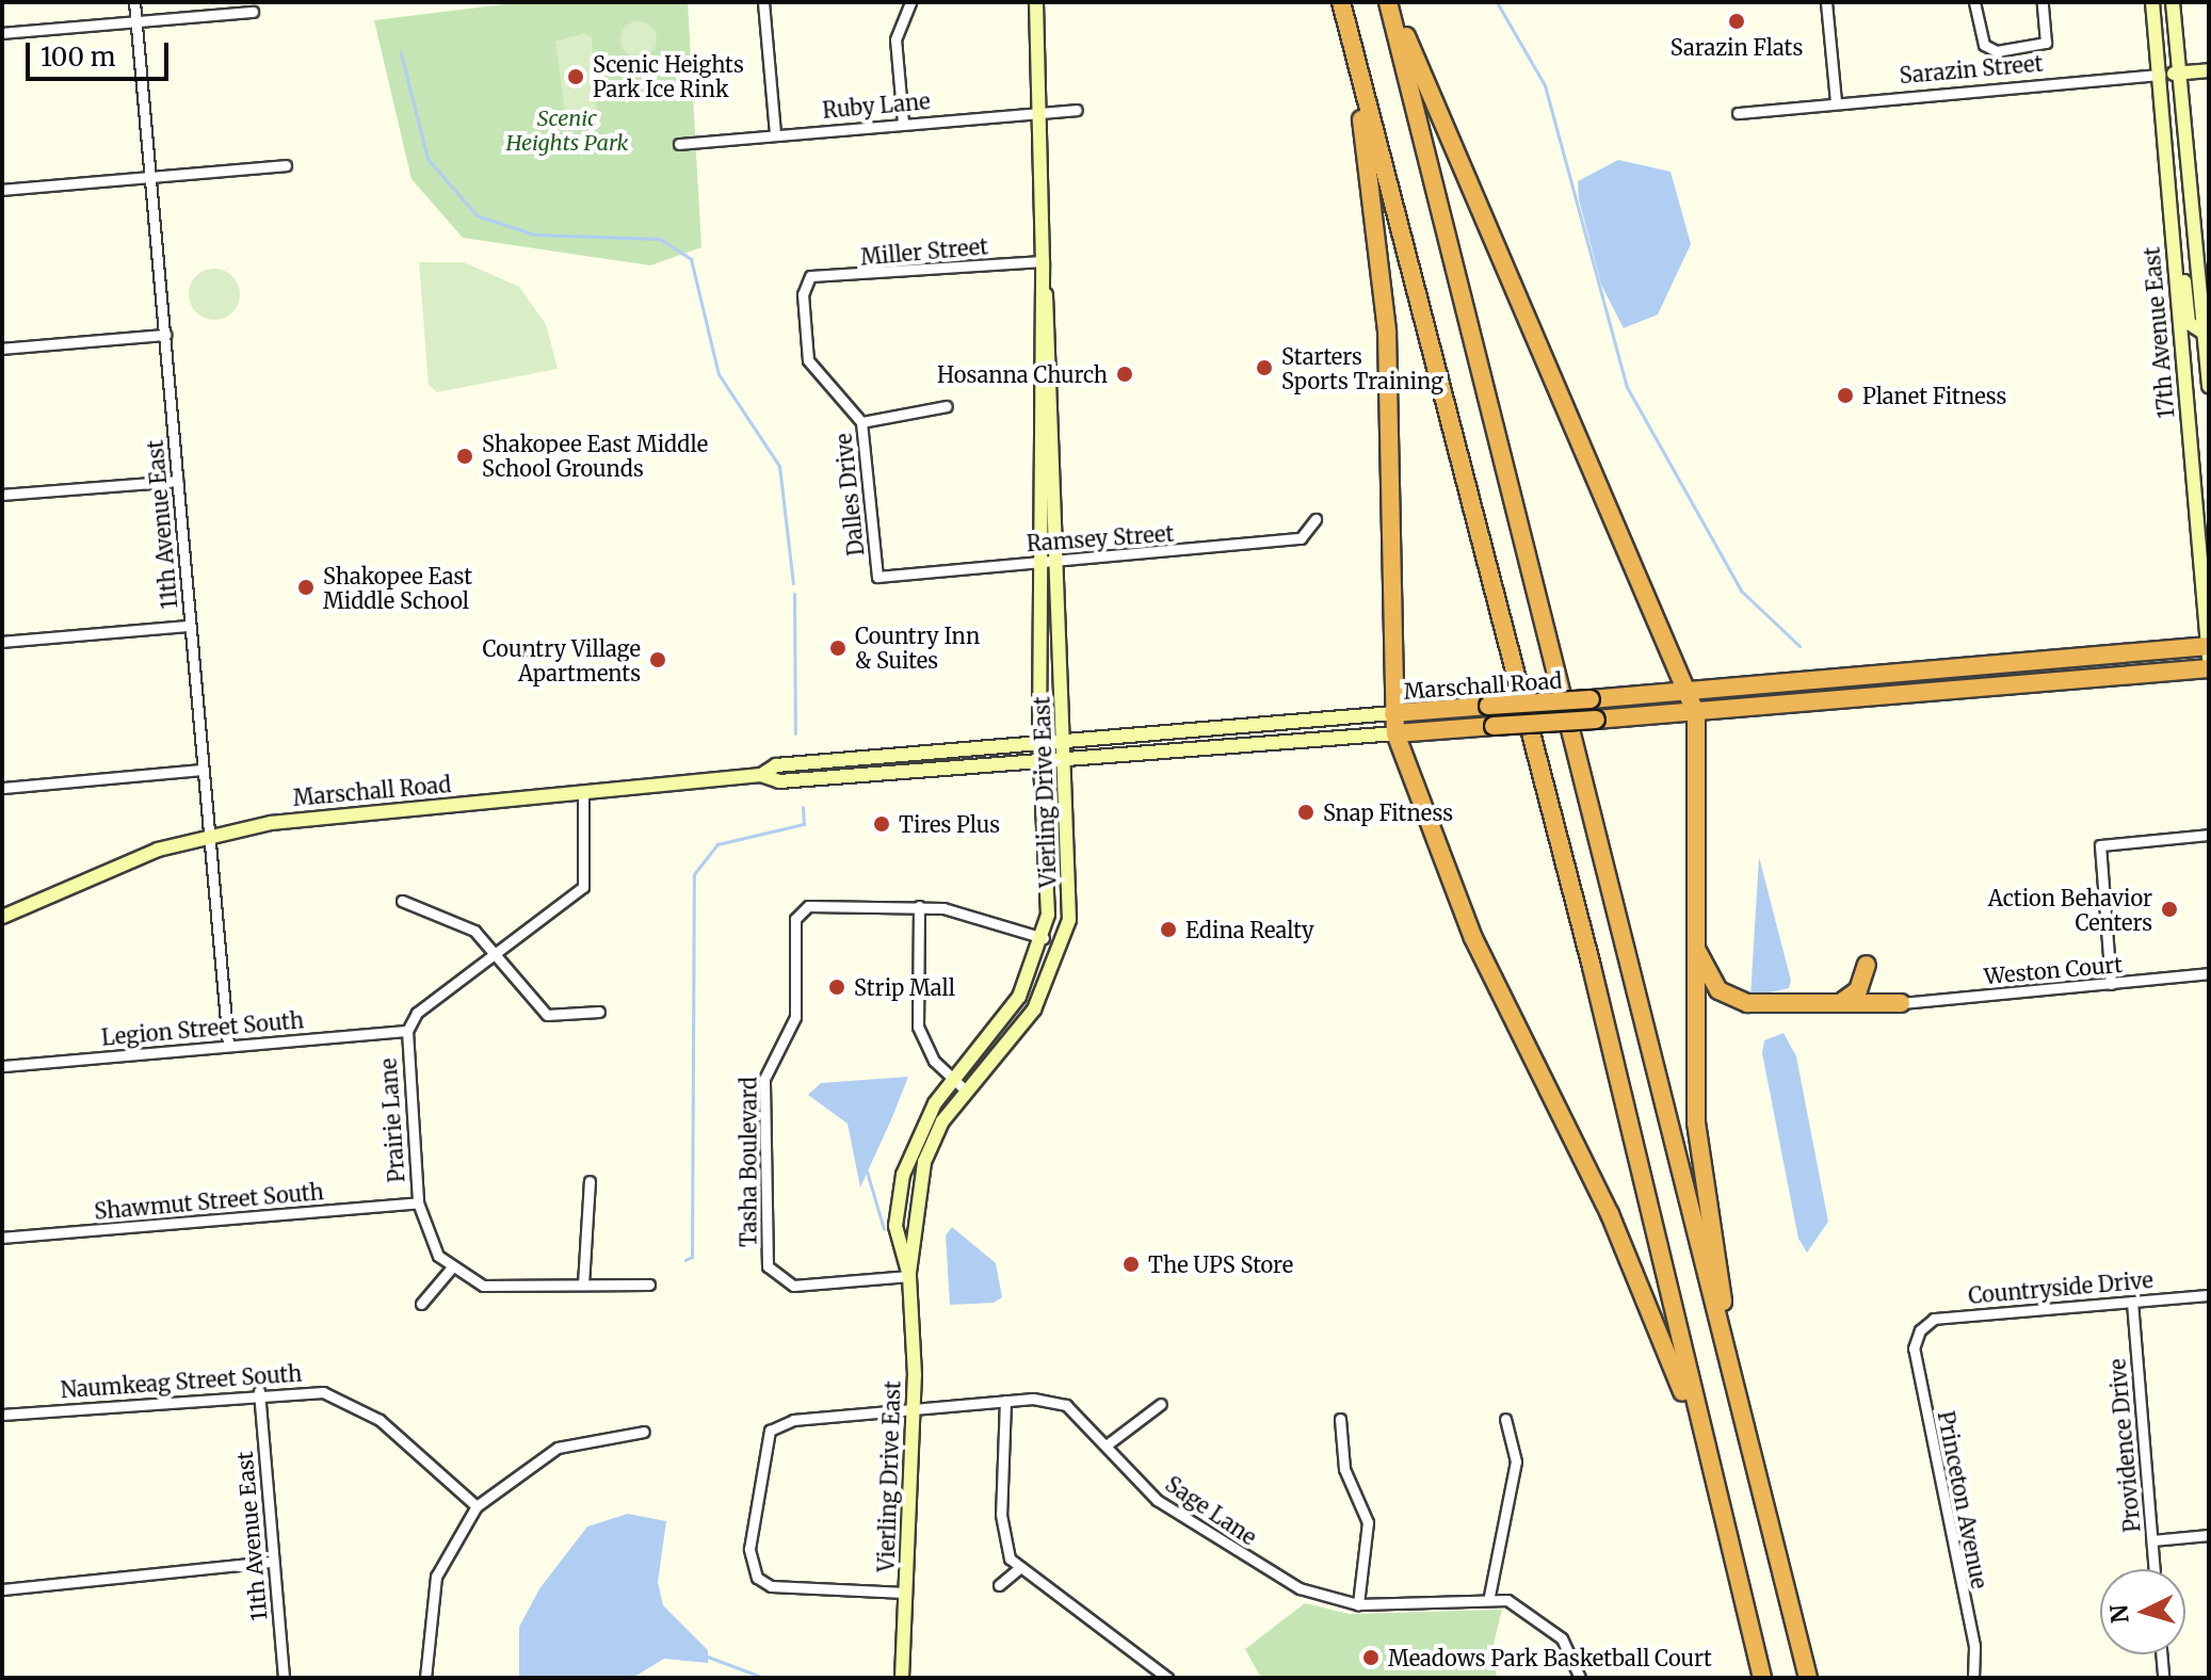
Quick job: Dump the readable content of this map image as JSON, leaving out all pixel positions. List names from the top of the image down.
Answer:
{
  "streets": {
    "highway": ["Marschall Road"],
    "street": [
      "Sarazin Street",
      "Ruby Lane",
      "Miller Street",
      "17th Avenue East",
      "Dalles Drive",
      "11th Avenue East",
      "Ramsey Street",
      "Vierling Drive East",
      "Weston Court",
      "Legion Street South",
      "Prairie Lane",
      "Tasha Boulevard",
      "Shawmut Street South",
      "Countryside Drive",
      "Naumkeag Street South",
      "Providence Drive",
      "Princeton Avenue",
      "Sage Lane"
    ]
  },
  "crossings": [
    ["Sarazin Street", "17th Avenue East"],
    ["Ruby Lane", "Vierling Drive East"],
    ["Miller Street", "Dalles Drive"],
    ["Miller Street", "Vierling Drive East"],
    ["17th Avenue East", "Marschall Road"],
    ["Dalles Drive", "Ramsey Street"],
    ["11th Avenue East", "Marschall Road"],
    ["11th Avenue East", "Legion Street South"],
    ["11th Avenue East", "Naumkeag Street South"],
    ["Ramsey Street", "Vierling Drive East"],
    ["Marschall Road", "Vierling Drive East"],
    ["Marschall Road", "Prairie Lane"],
    ["Vierling Drive East", "Tasha Boulevard"],
    ["Vierling Drive East", "Sage Lane"],
    ["Legion Street South", "Prairie Lane"],
    ["Prairie Lane", "Shawmut Street South"],
    ["Countryside Drive", "Providence Drive"],
    ["Countryside Drive", "Princeton Avenue"]
  ],
  "parks": ["Scenic Heights Park"],
  "places": [
    "Sarazin Flats",
    "Scenic Heights Park Ice Rink",
    "Starters Sports Training",
    "Hosanna Church",
    "Planet Fitness",
    "Shakopee East Middle School Grounds",
    "Shakopee East Middle School",
    "Country Inn & Suites",
    "Country Village Apartments",
    "Snap Fitness",
    "Tires Plus",
    "Action Behavior Centers",
    "Edina Realty",
    "Strip Mall",
    "The UPS Store",
    "Meadows Park Basketball Court"
  ],
  "scale_bar": "100 m",
  "north": "left"
}
